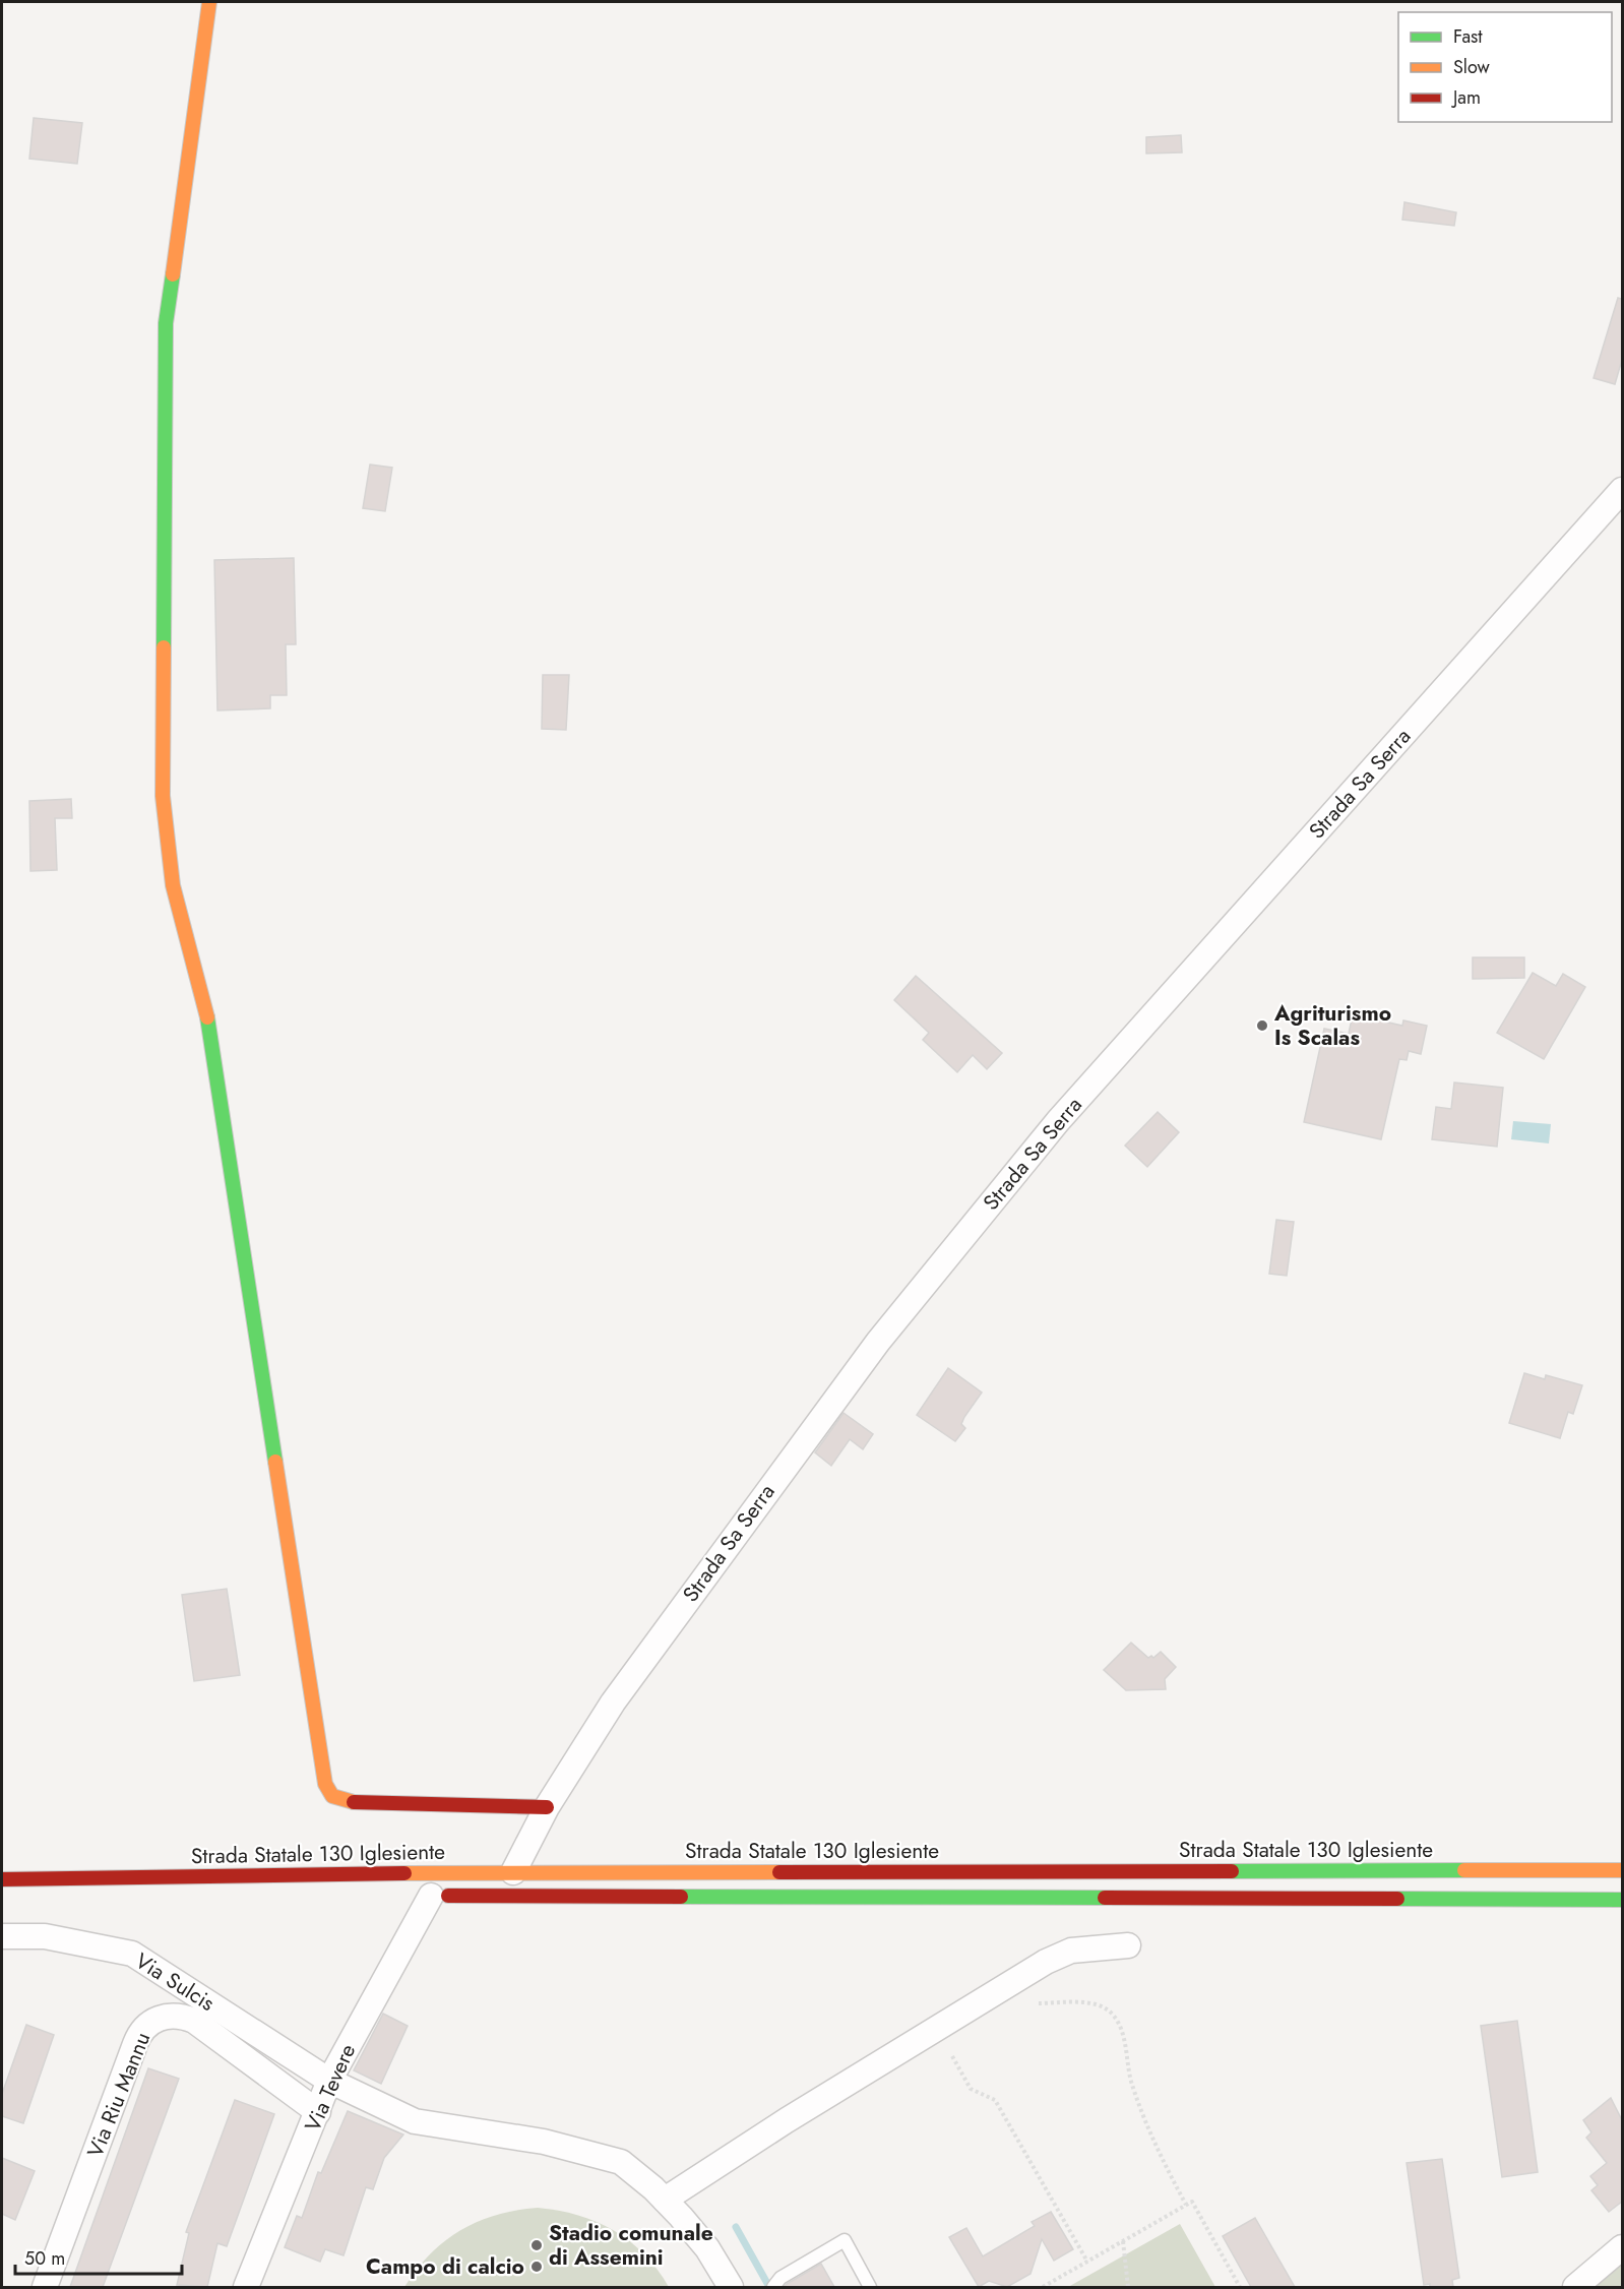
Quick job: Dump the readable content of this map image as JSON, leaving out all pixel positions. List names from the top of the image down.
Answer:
{
  "streets": {
    "main road": ["Strada Statale 130 Iglesiente"],
    "street": [
      "Strada Sa Serra",
      "Via Sulcis",
      "Via Tevere",
      "Via Riu Mannu"
    ]
  },
  "crossings": [
    ["Strada Sa Serra", "Strada Statale 130 Iglesiente"],
    ["Strada Statale 130 Iglesiente", "Via Tevere"],
    ["Via Sulcis", "Via Tevere"],
    ["Via Tevere", "Via Riu Mannu"]
  ],
  "places": ["Agriturismo Is Scalas", "Stadio comunale di Assemini", "Campo di calcio"],
  "legend": ["Fast", "Slow", "Jam"],
  "scale_bar": "50 m"
}
